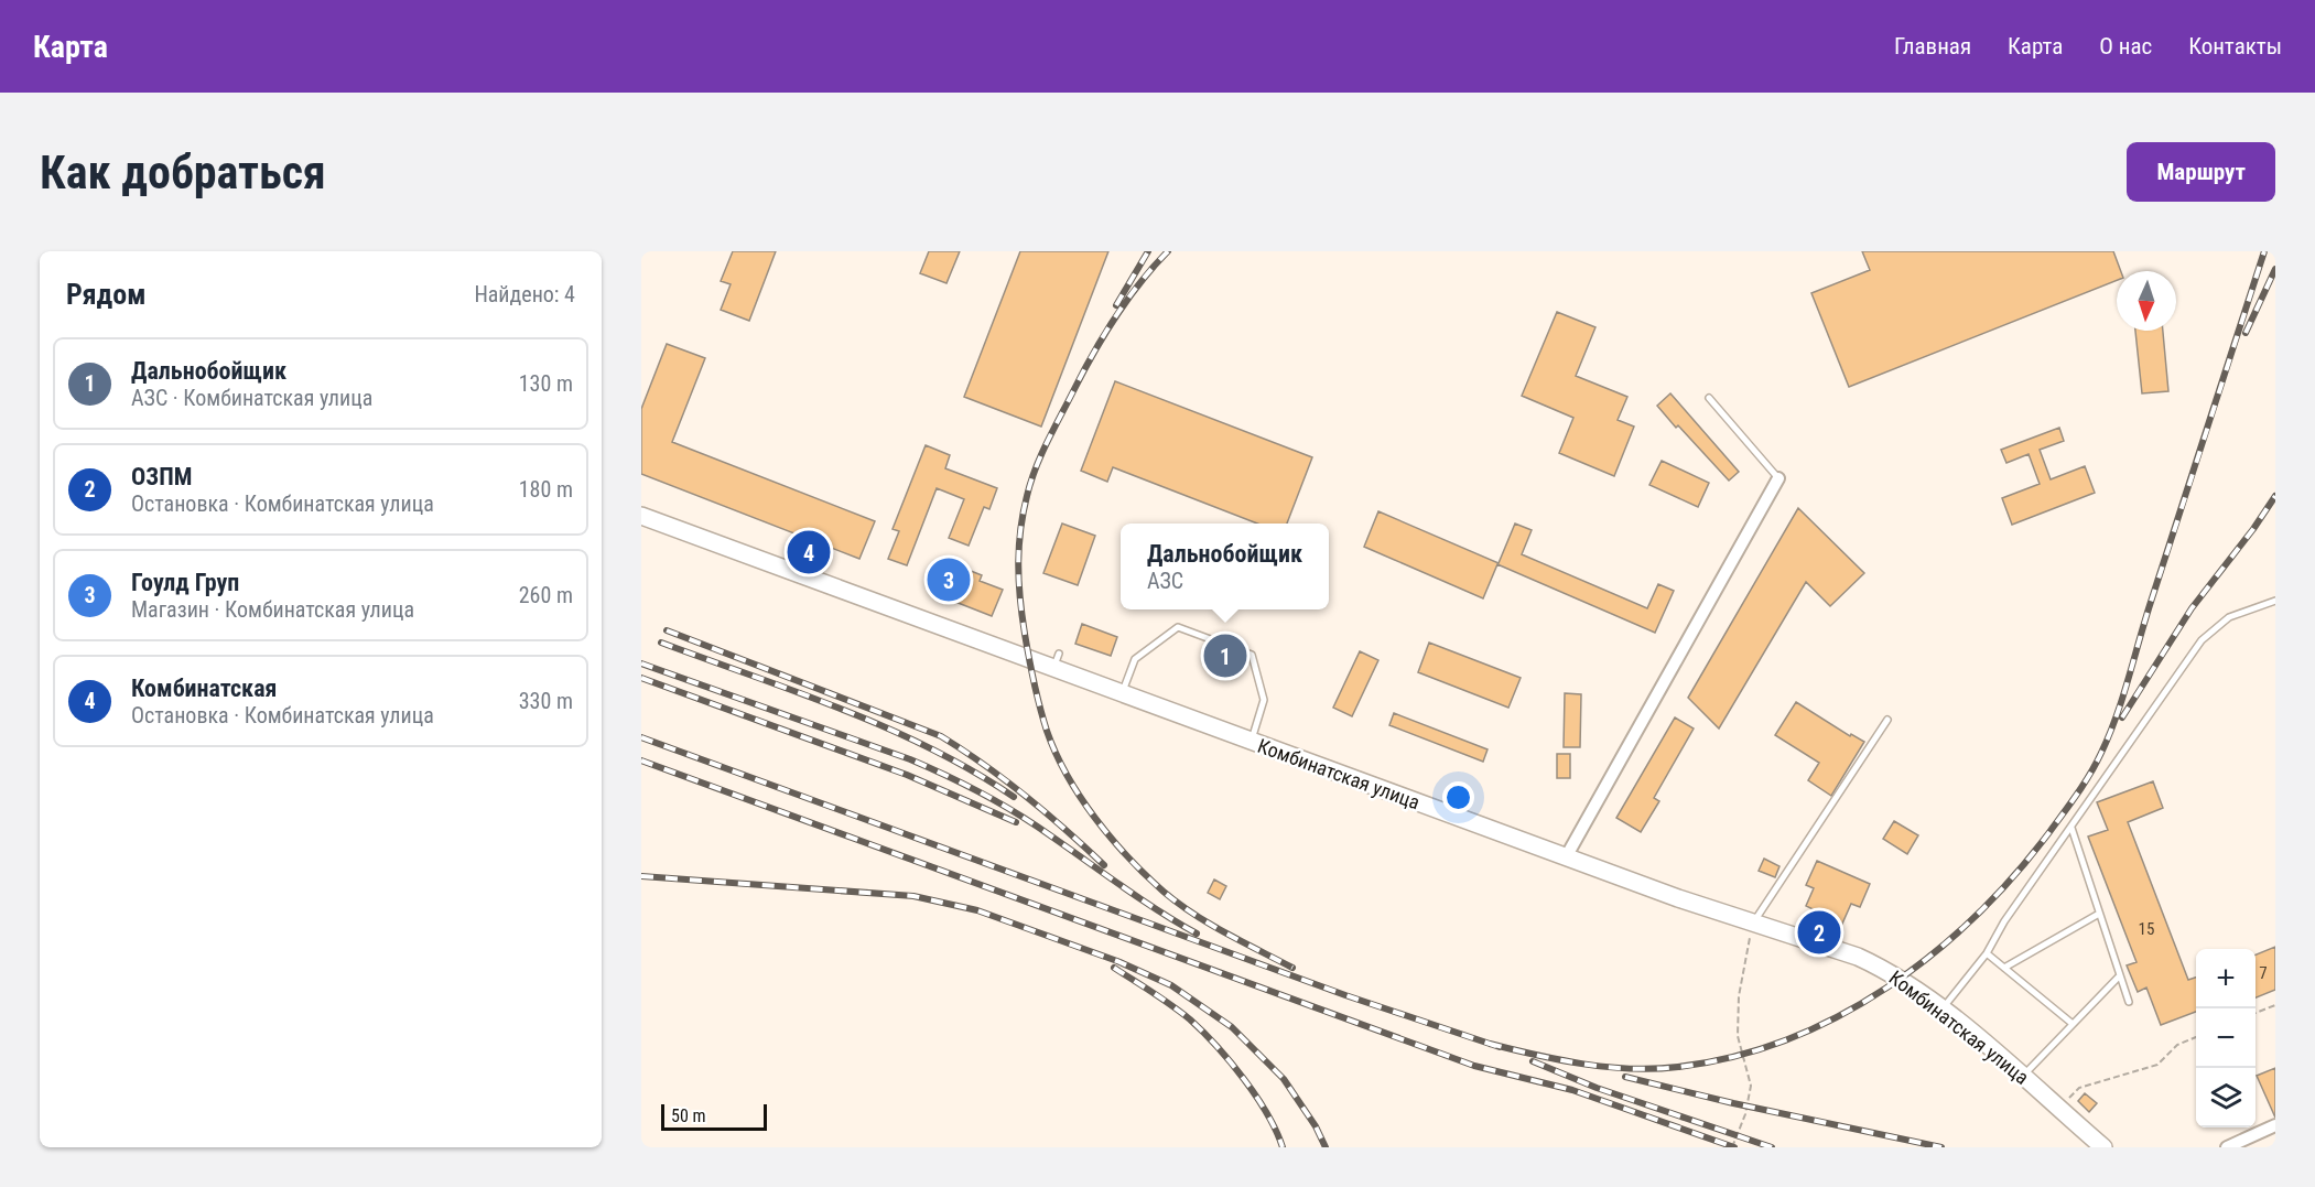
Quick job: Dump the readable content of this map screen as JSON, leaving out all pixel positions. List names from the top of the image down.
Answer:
{
  "streets": {
    "main road": ["Комбинатская улица"]
  },
  "house_numbers": ["15", "7"],
  "scale_bar": "50 m",
  "north": "bottom",
  "page": {
    "header": "Карта",
    "nav": [
      "Главная",
      "Карта",
      "О нас",
      "Контакты"
    ],
    "buttons": "Маршрут",
    "title": "Как добраться",
    "heading": ["Рядом", "Найдено: 4"],
    "list": [
      {
        "mark": "1",
        "name": "Дальнобойщик",
        "note": "АЗС · Комбинатская улица",
        "value": "130 m"
      },
      {
        "mark": "2",
        "name": "ОЗПМ",
        "note": "Остановка · Комбинатская улица",
        "value": "180 m"
      },
      {
        "mark": "3",
        "name": "Гоулд Груп",
        "note": "Магазин · Комбинатская улица",
        "value": "260 m"
      },
      {
        "mark": "4",
        "name": "Комбинатская",
        "note": "Остановка · Комбинатская улица",
        "value": "330 m"
      }
    ],
    "popup": ["Дальнобойщик", "АЗС"],
    "pins": [
      "4",
      "3",
      "1",
      "2"
    ],
    "map_buttons": ["+", "−"],
    "scale": "50 m"
  }
}
